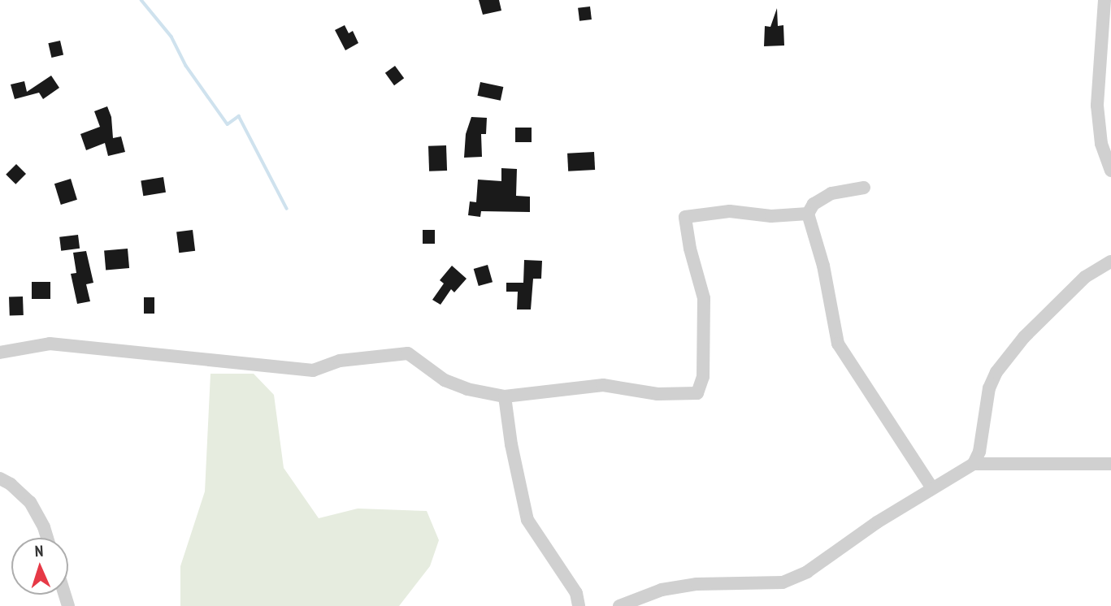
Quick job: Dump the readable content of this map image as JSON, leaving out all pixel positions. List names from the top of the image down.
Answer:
{
  "north": "top"
}
